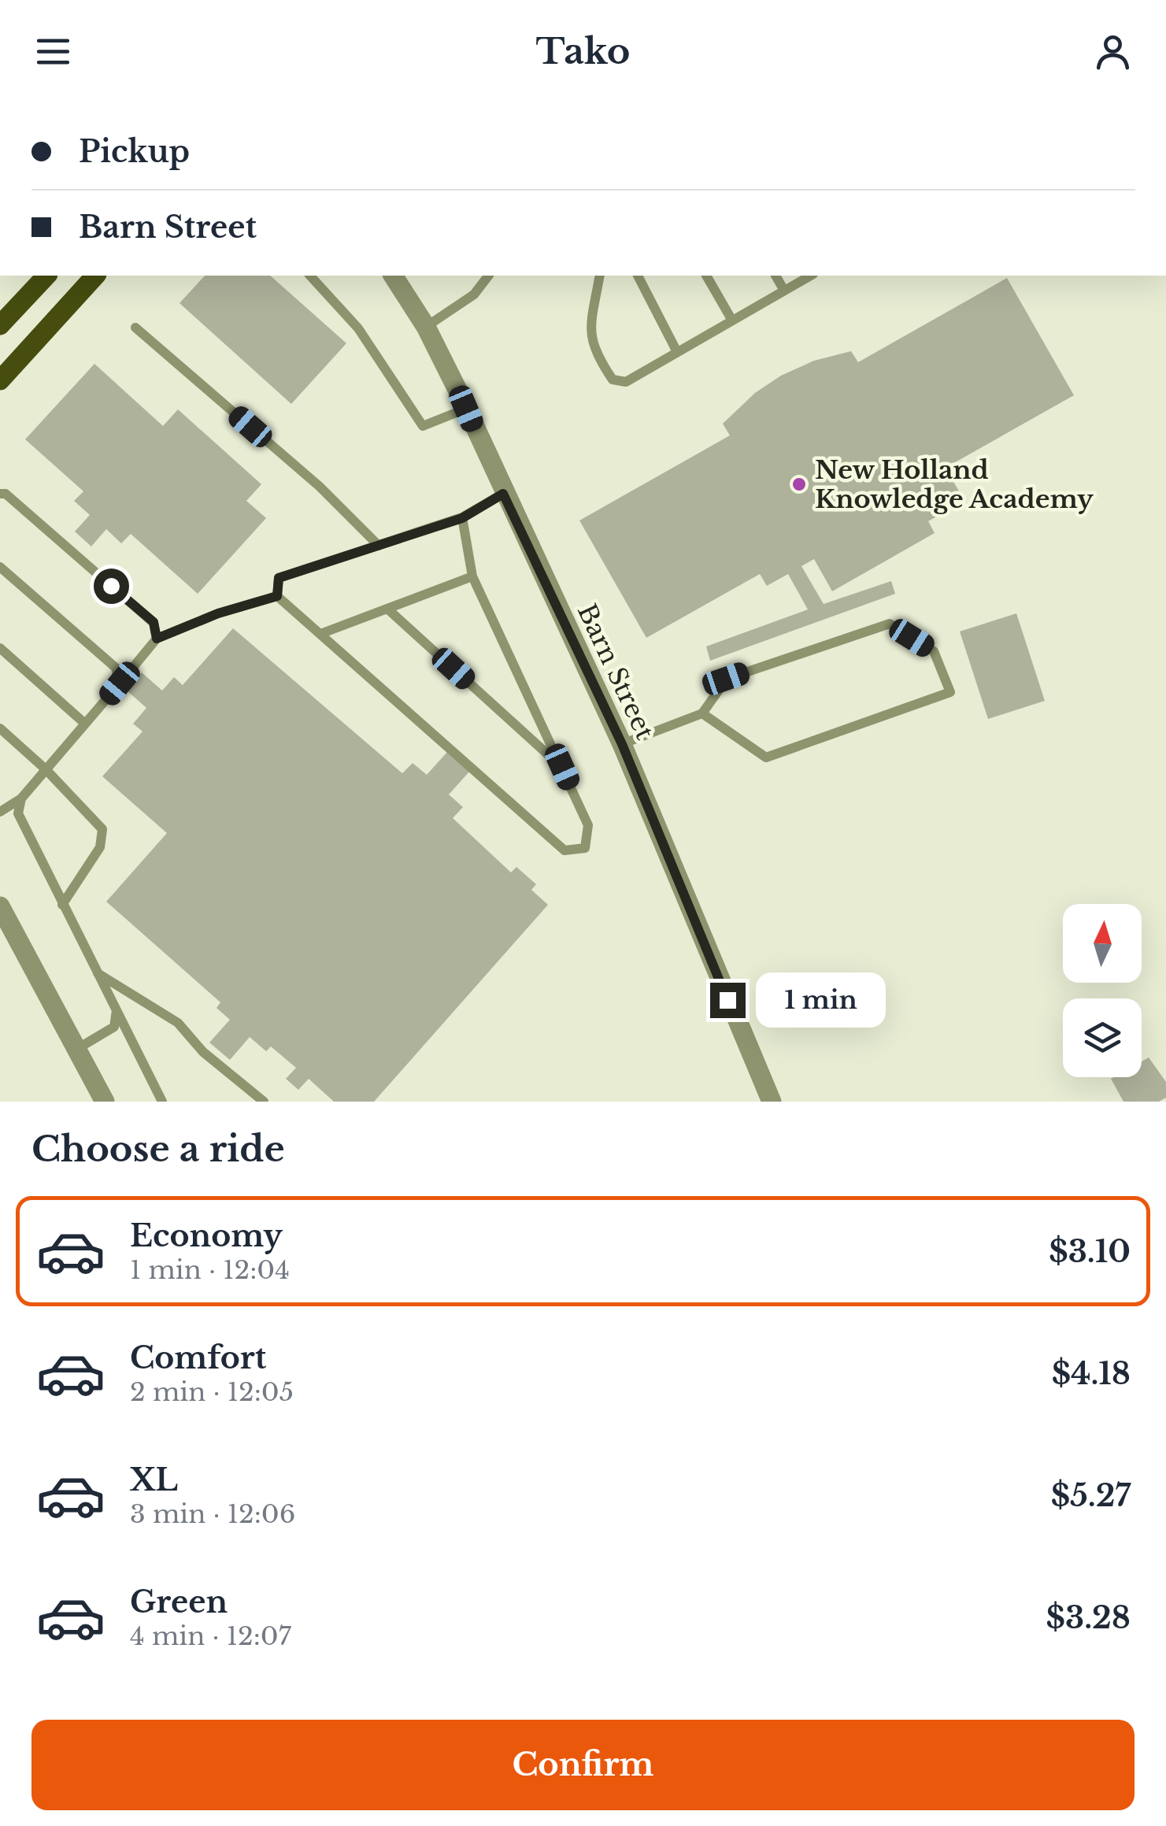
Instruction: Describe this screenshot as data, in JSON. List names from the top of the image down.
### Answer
{
  "streets": {
    "street": ["Barn Street"]
  },
  "places": ["New Holland Knowledge Academy"],
  "north": "top",
  "page": {
    "header": "Tako",
    "banner": ["Pickup", "Barn Street"],
    "bubble": "1 min",
    "heading": "Choose a ride",
    "list": [
      {
        "name": "Economy",
        "note": "1 min · 12:04",
        "value": "$3.10"
      },
      {
        "name": "Comfort",
        "note": "2 min · 12:05",
        "value": "$4.18"
      },
      {
        "name": "XL",
        "note": "3 min · 12:06",
        "value": "$5.27"
      },
      {
        "name": "Green",
        "note": "4 min · 12:07",
        "value": "$3.28"
      }
    ],
    "buttons": "Confirm"
  }
}
